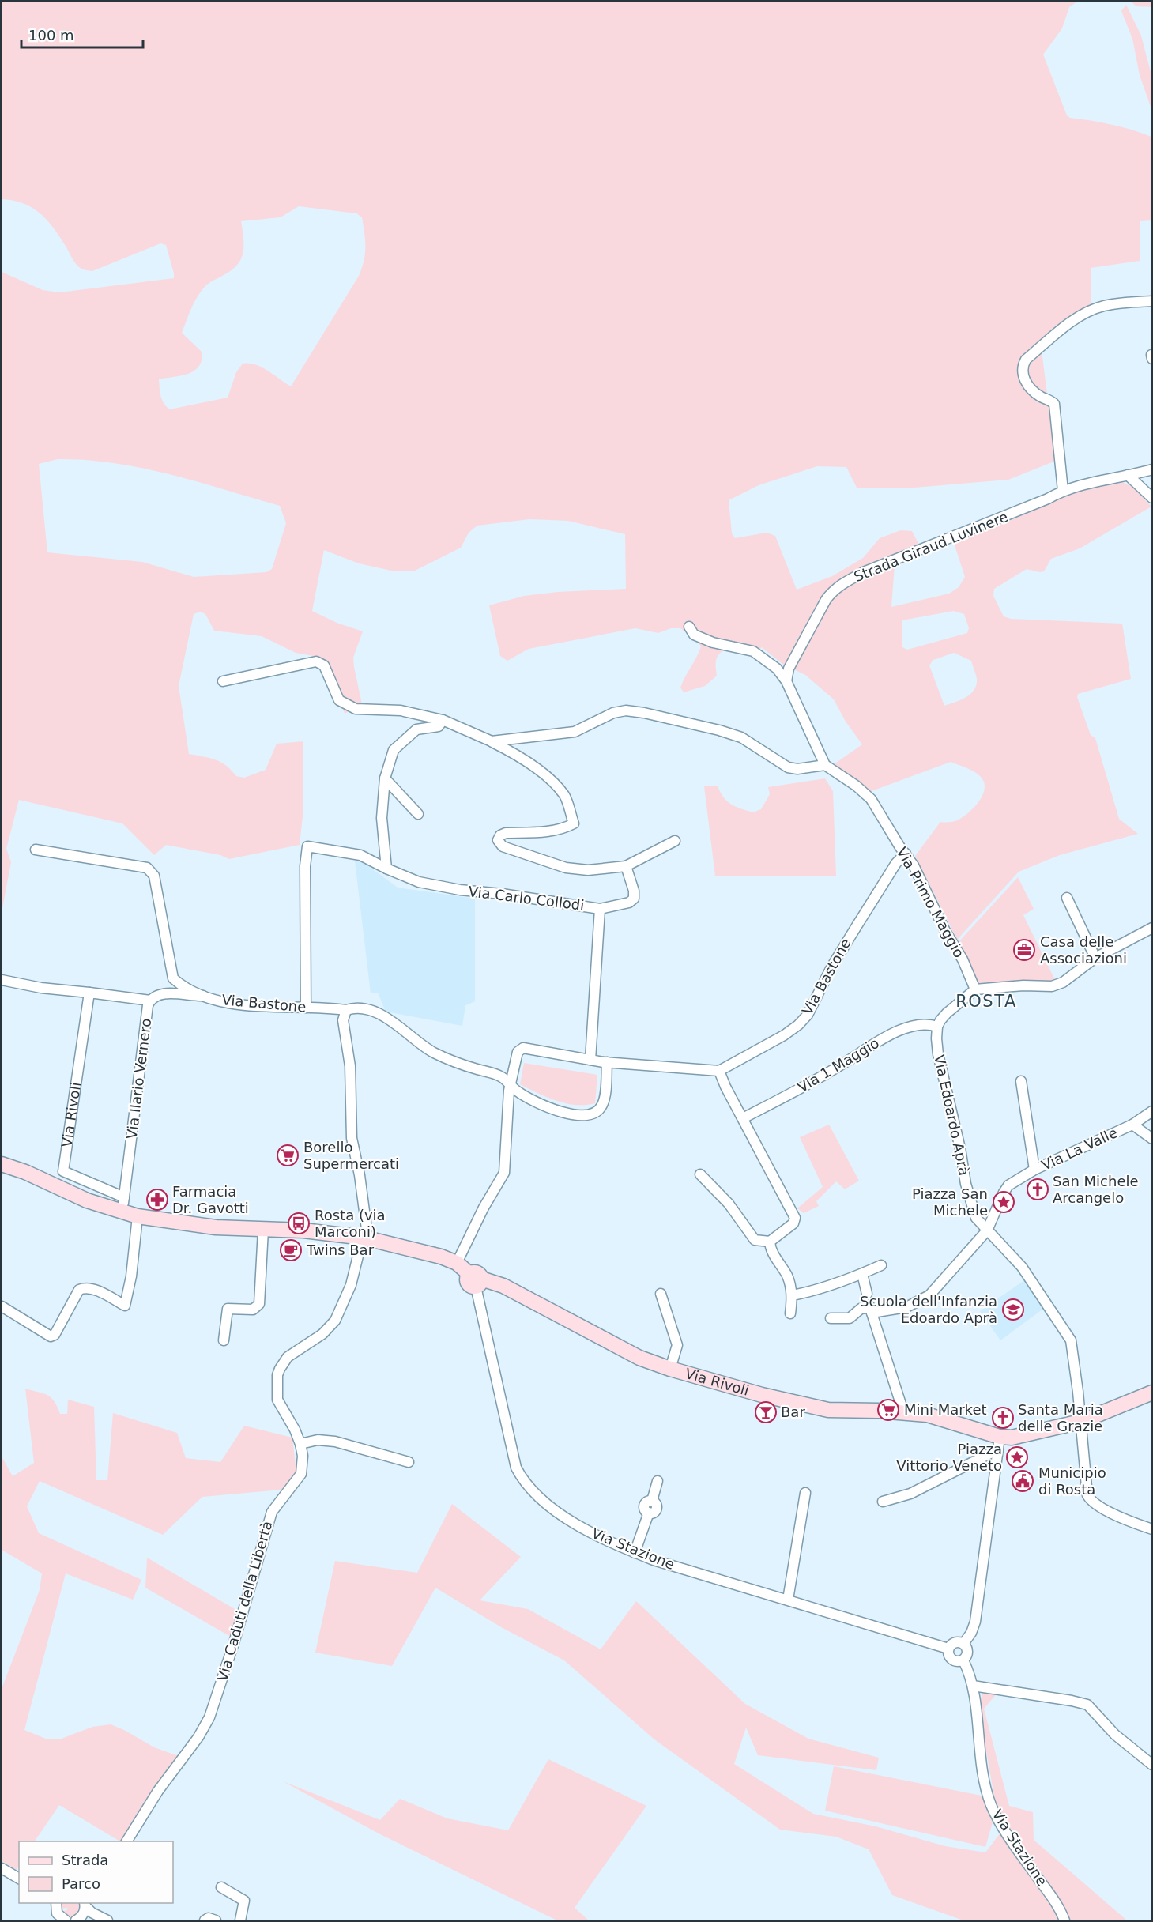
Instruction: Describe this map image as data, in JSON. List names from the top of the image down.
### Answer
{
  "streets": {
    "street": [
      "Strada Giraud Luvinere",
      "Via Carlo Collodi",
      "Via Primo Maggio",
      "Via Bastone",
      "Via 1 Maggio",
      "Via Ilario Vernero",
      "Via Rivoli",
      "Via Edoardo Aprà",
      "Via La Valle",
      "Via Stazione",
      "Via Caduti della Libertà"
    ]
  },
  "crossings": [
    ["Via Carlo Collodi", "Via Bastone"],
    ["Via Primo Maggio", "Via Bastone"],
    ["Via Bastone", "Via Ilario Vernero"],
    ["Via Bastone", "Via Caduti della Libertà"],
    ["Via 1 Maggio", "Via Edoardo Aprà"],
    ["Via Ilario Vernero", "Via Rivoli"],
    ["Via Rivoli", "Via Edoardo Aprà"],
    ["Via Rivoli", "Via Stazione"],
    ["Via Rivoli", "Via Caduti della Libertà"]
  ],
  "districts": ["ROSTA"],
  "places": {
    "office": ["Casa delle Associazioni"],
    "supermarket": ["Borello Supermercati", "Mini Market"],
    "church": ["San Michele Arcangelo", "Santa Maria delle Grazie"],
    "pharmacy": ["Farmacia Dr. Gavotti"],
    "place": ["Piazza San Michele", "Piazza Vittorio Veneto"],
    "bus stop": ["Rosta (via Marconi)"],
    "cafe": ["Twins Bar"],
    "school or university": ["Scuola dell'Infanzia Edoardo Aprà"],
    "bar": ["Bar"],
    "public building": ["Municipio di Rosta"]
  },
  "legend": ["Strada", "Parco"],
  "scale_bar": "100 m"
}
